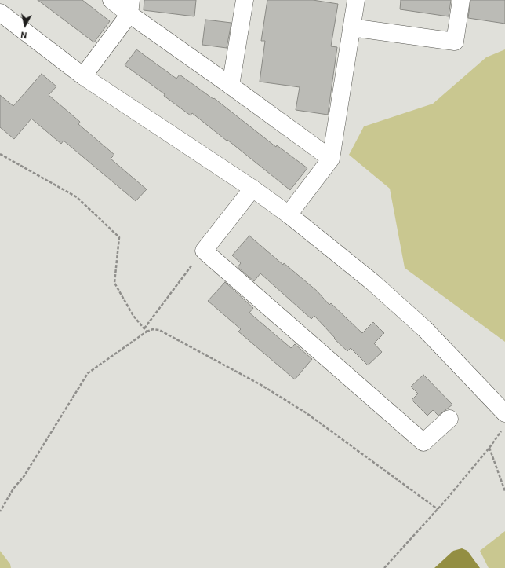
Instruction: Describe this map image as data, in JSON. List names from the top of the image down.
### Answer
{
  "north": "bottom"
}
